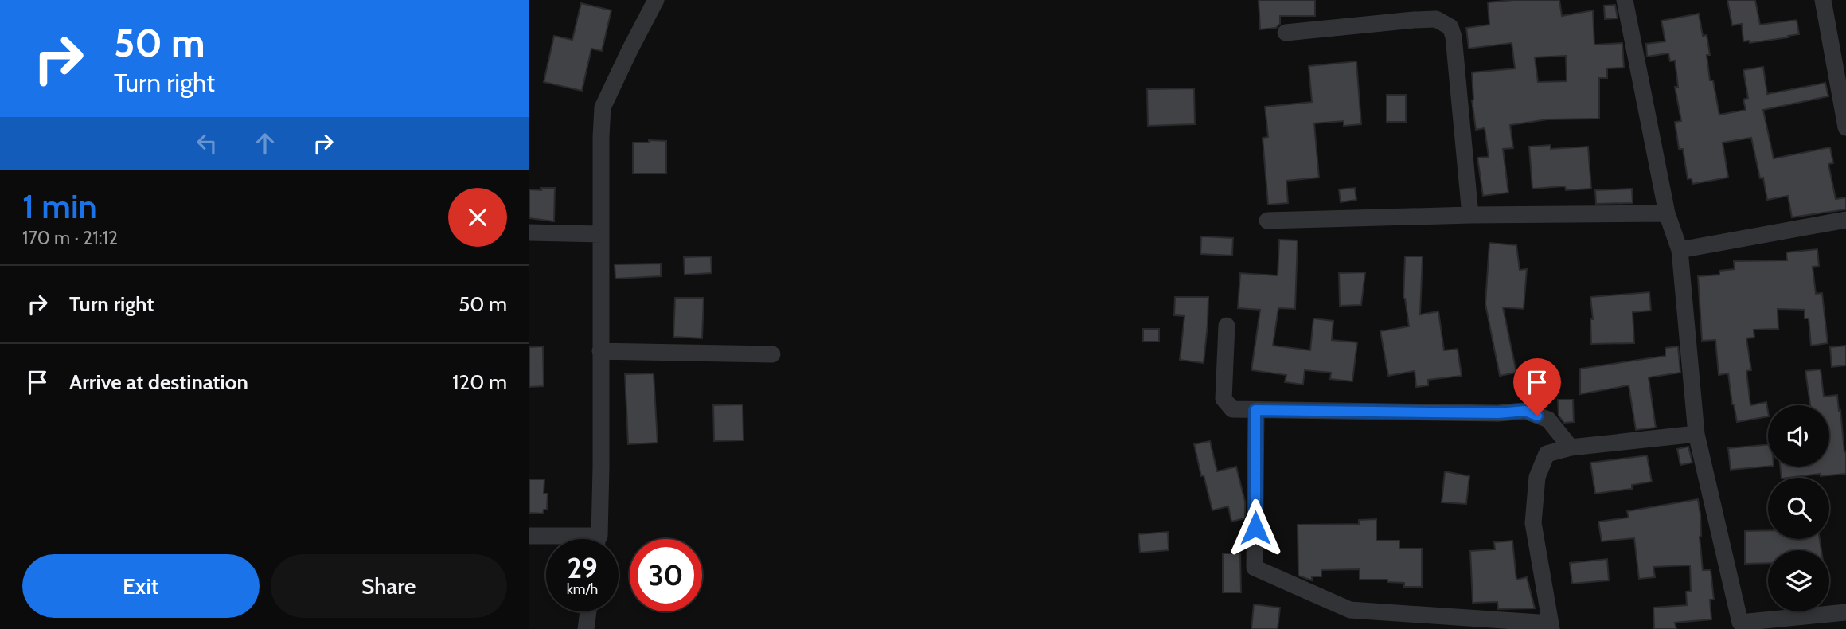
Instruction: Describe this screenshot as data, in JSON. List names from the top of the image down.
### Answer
{
  "page": {
    "turn": ["50 m", "Turn right"],
    "heading": ["1 min", "170 m · 21:12"],
    "list": [
      {
        "name": "Turn right",
        "value": "50 m"
      },
      {
        "name": "Arrive at destination",
        "value": "120 m"
      }
    ],
    "speed": "29 km/h",
    "limit": "30",
    "buttons": ["Exit", "Share"]
  }
}
